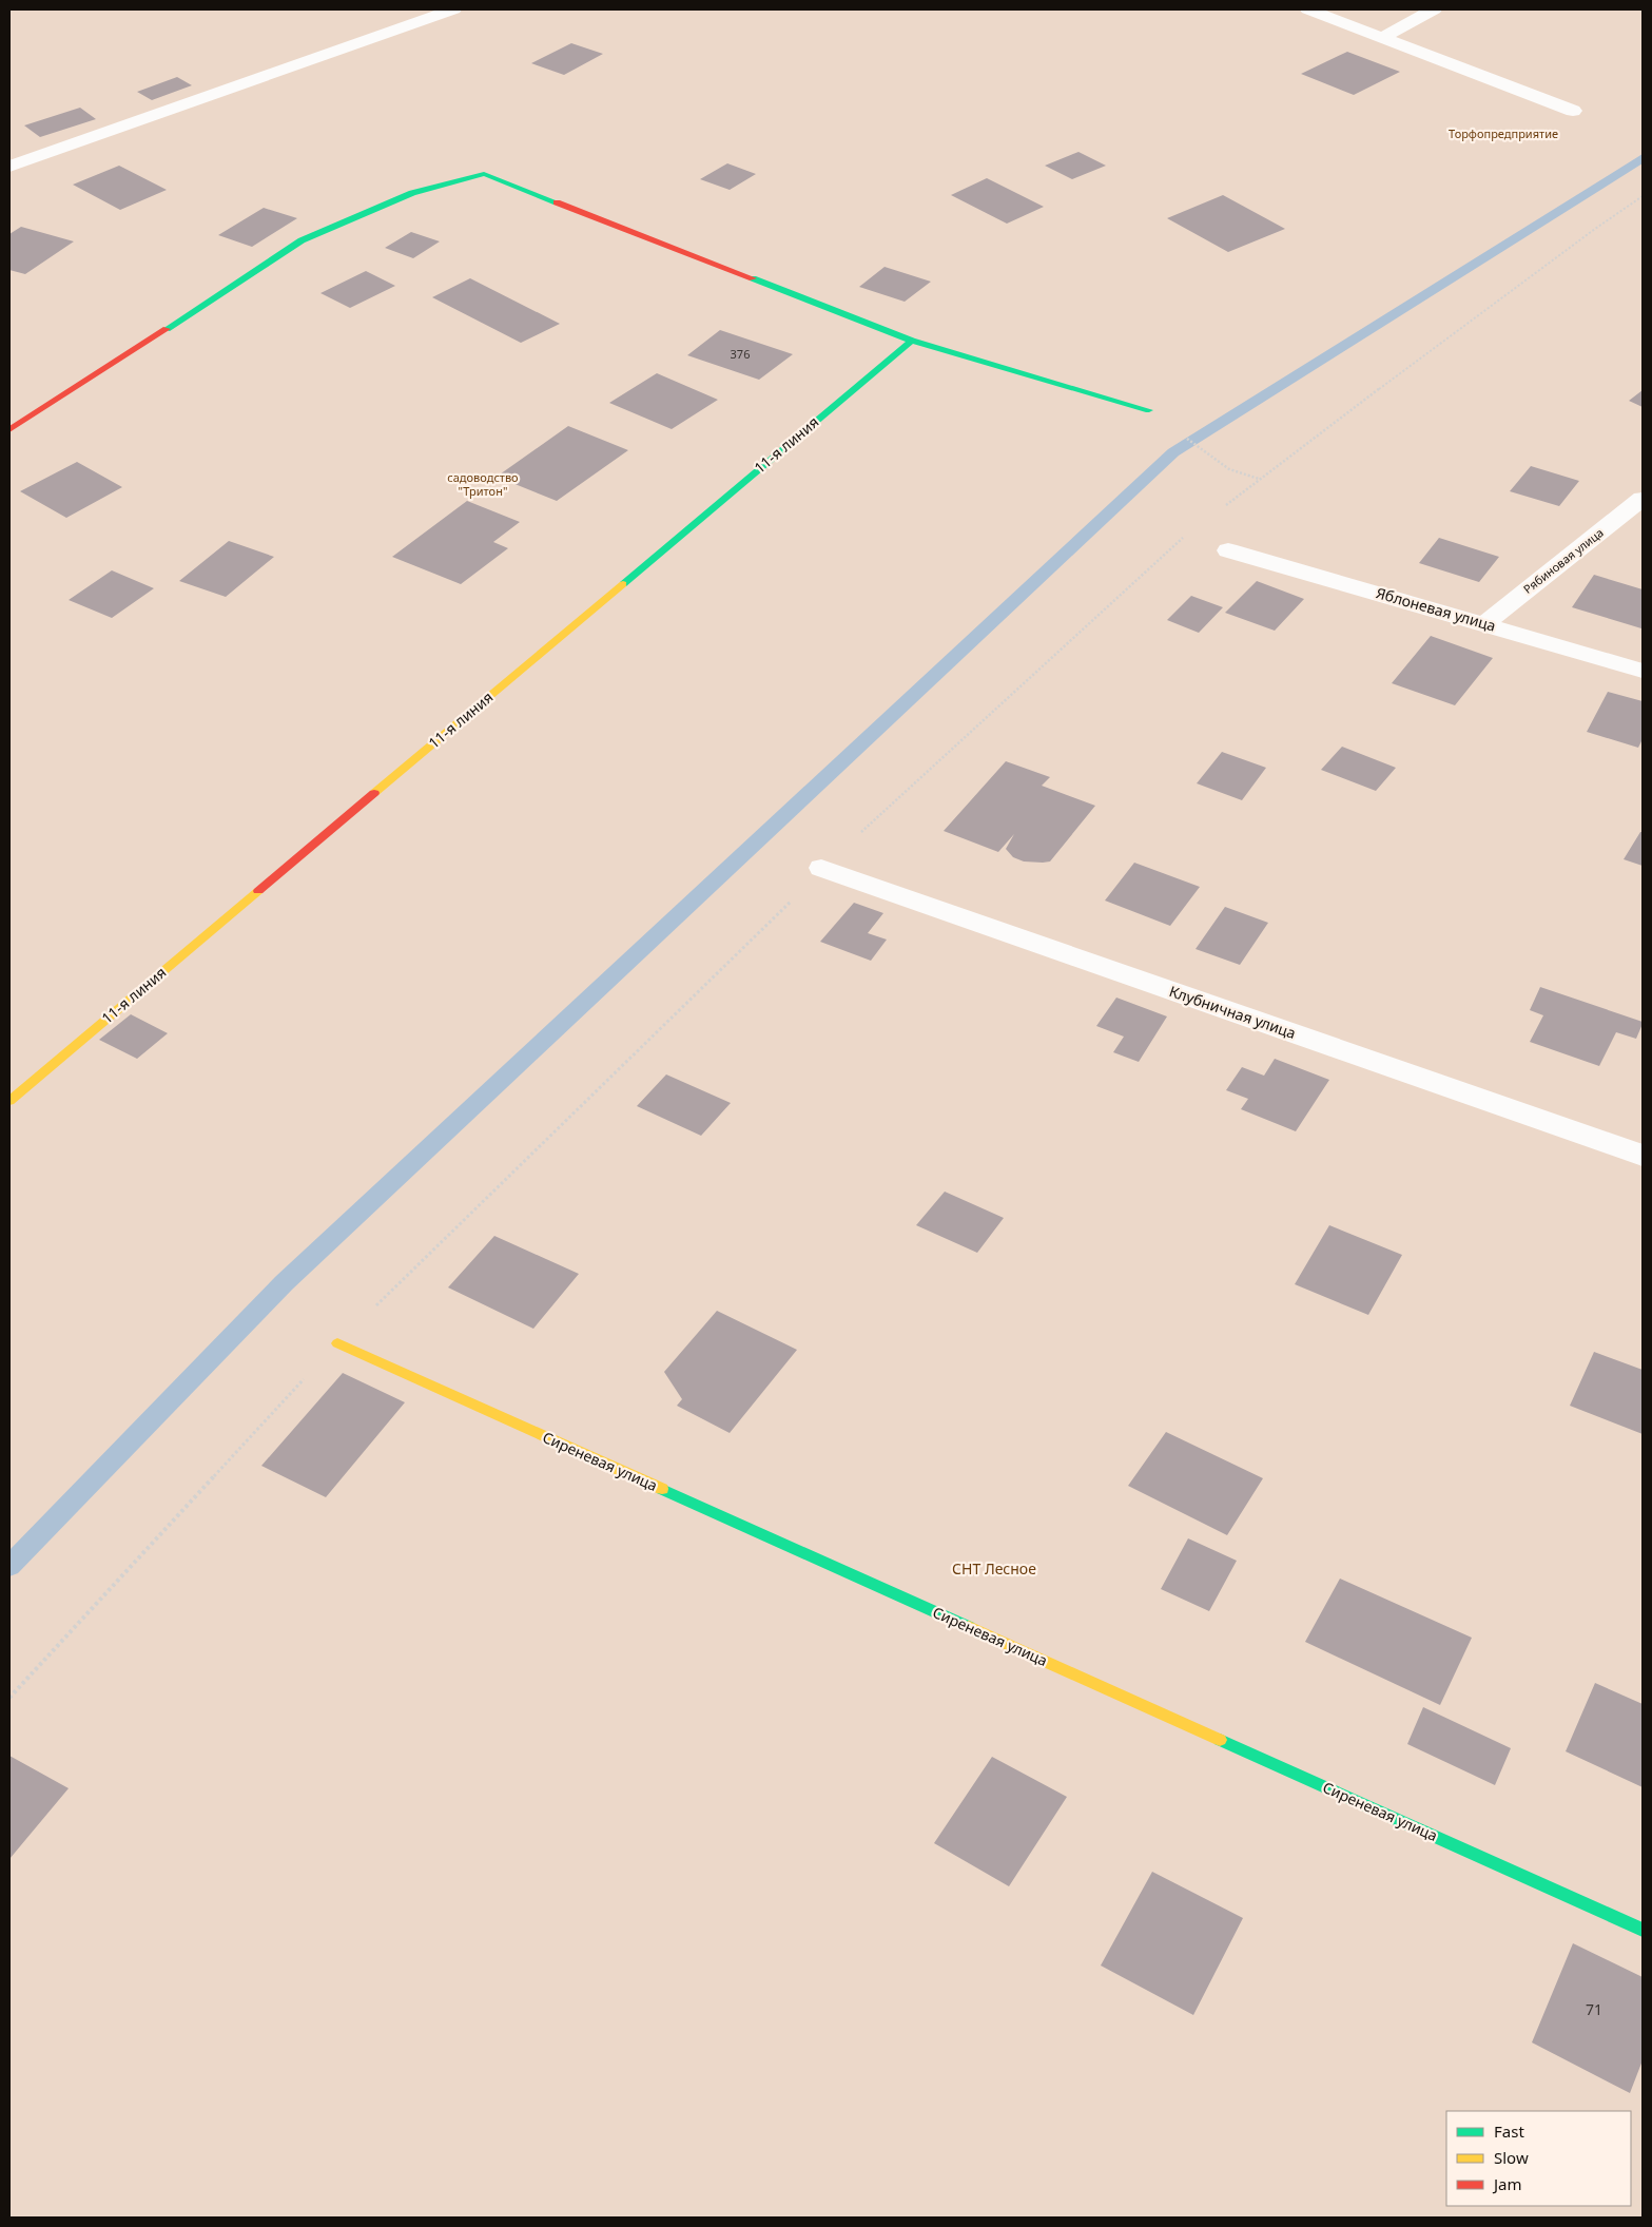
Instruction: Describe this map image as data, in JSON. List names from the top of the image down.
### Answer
{
  "streets": {
    "street": [
      "11-я линия",
      "Рябиновая улица",
      "Яблоневая улица",
      "Клубничная улица",
      "Сиреневая улица"
    ]
  },
  "crossings": [
    ["Рябиновая улица", "Яблоневая улица"]
  ],
  "parks": ["Торфопредприятие", "садоводство \"Тритон\"", "СНТ Лесное"],
  "house_numbers": ["376", "71"],
  "legend": ["Fast", "Slow", "Jam"]
}
